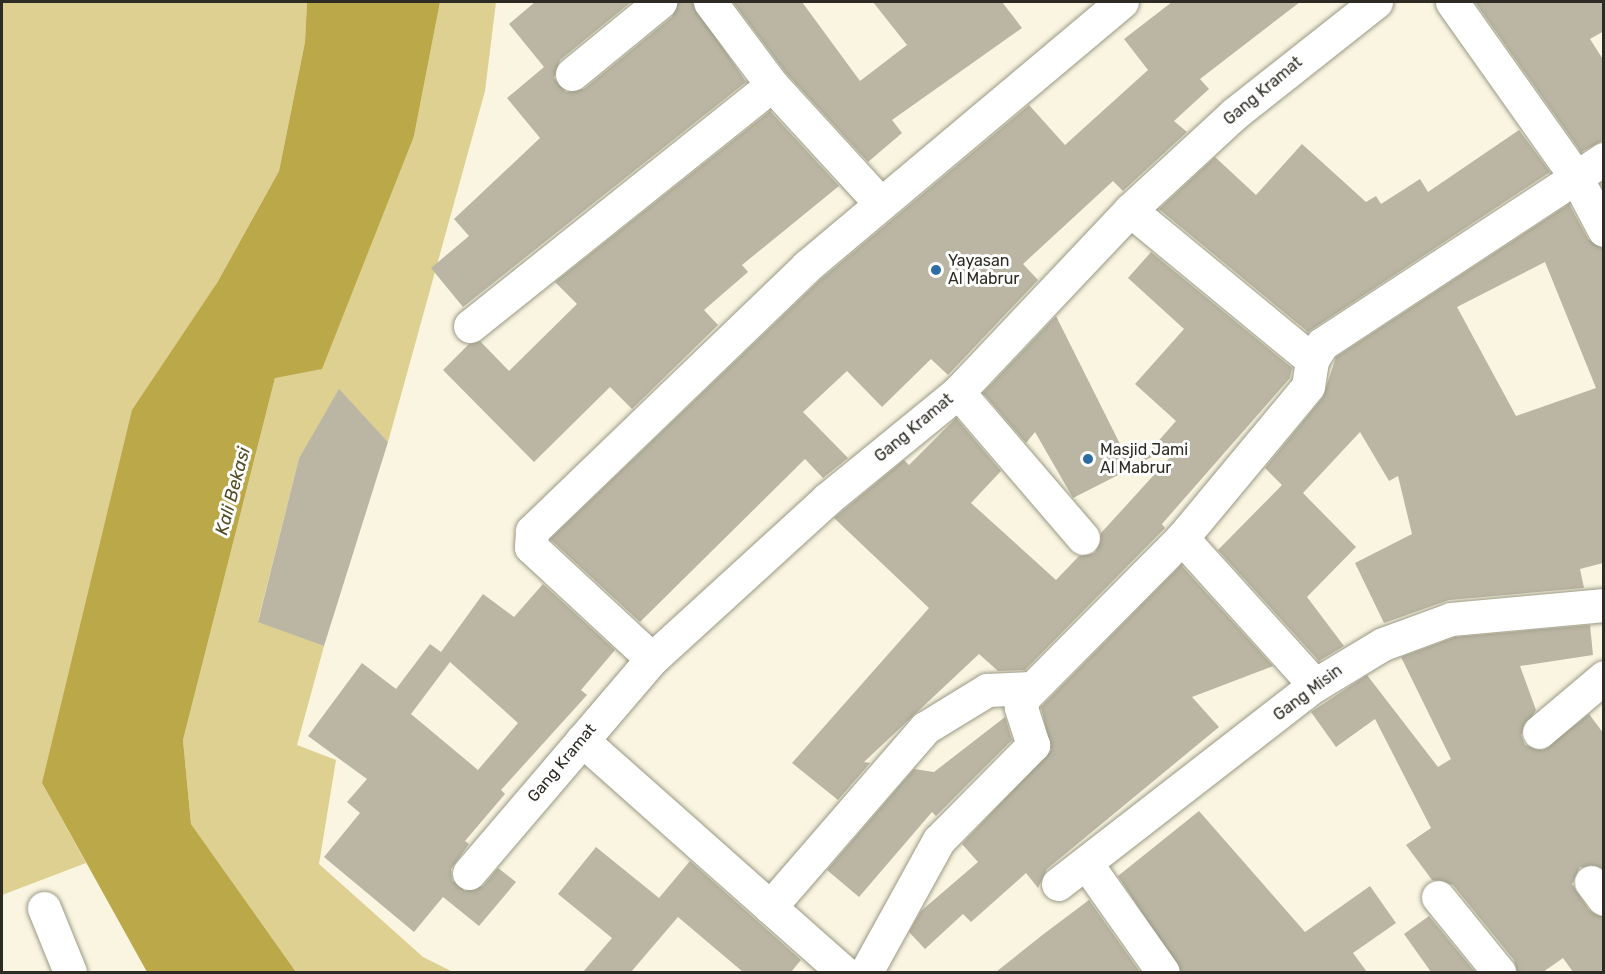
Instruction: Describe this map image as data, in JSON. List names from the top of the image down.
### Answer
{
  "streets": {
    "street": ["Gang Kramat", "Gang Misin"]
  },
  "water": ["Kali Bekasi"],
  "places": ["Yayasan Al Mabrur", "Masjid Jami Al Mabrur"]
}
